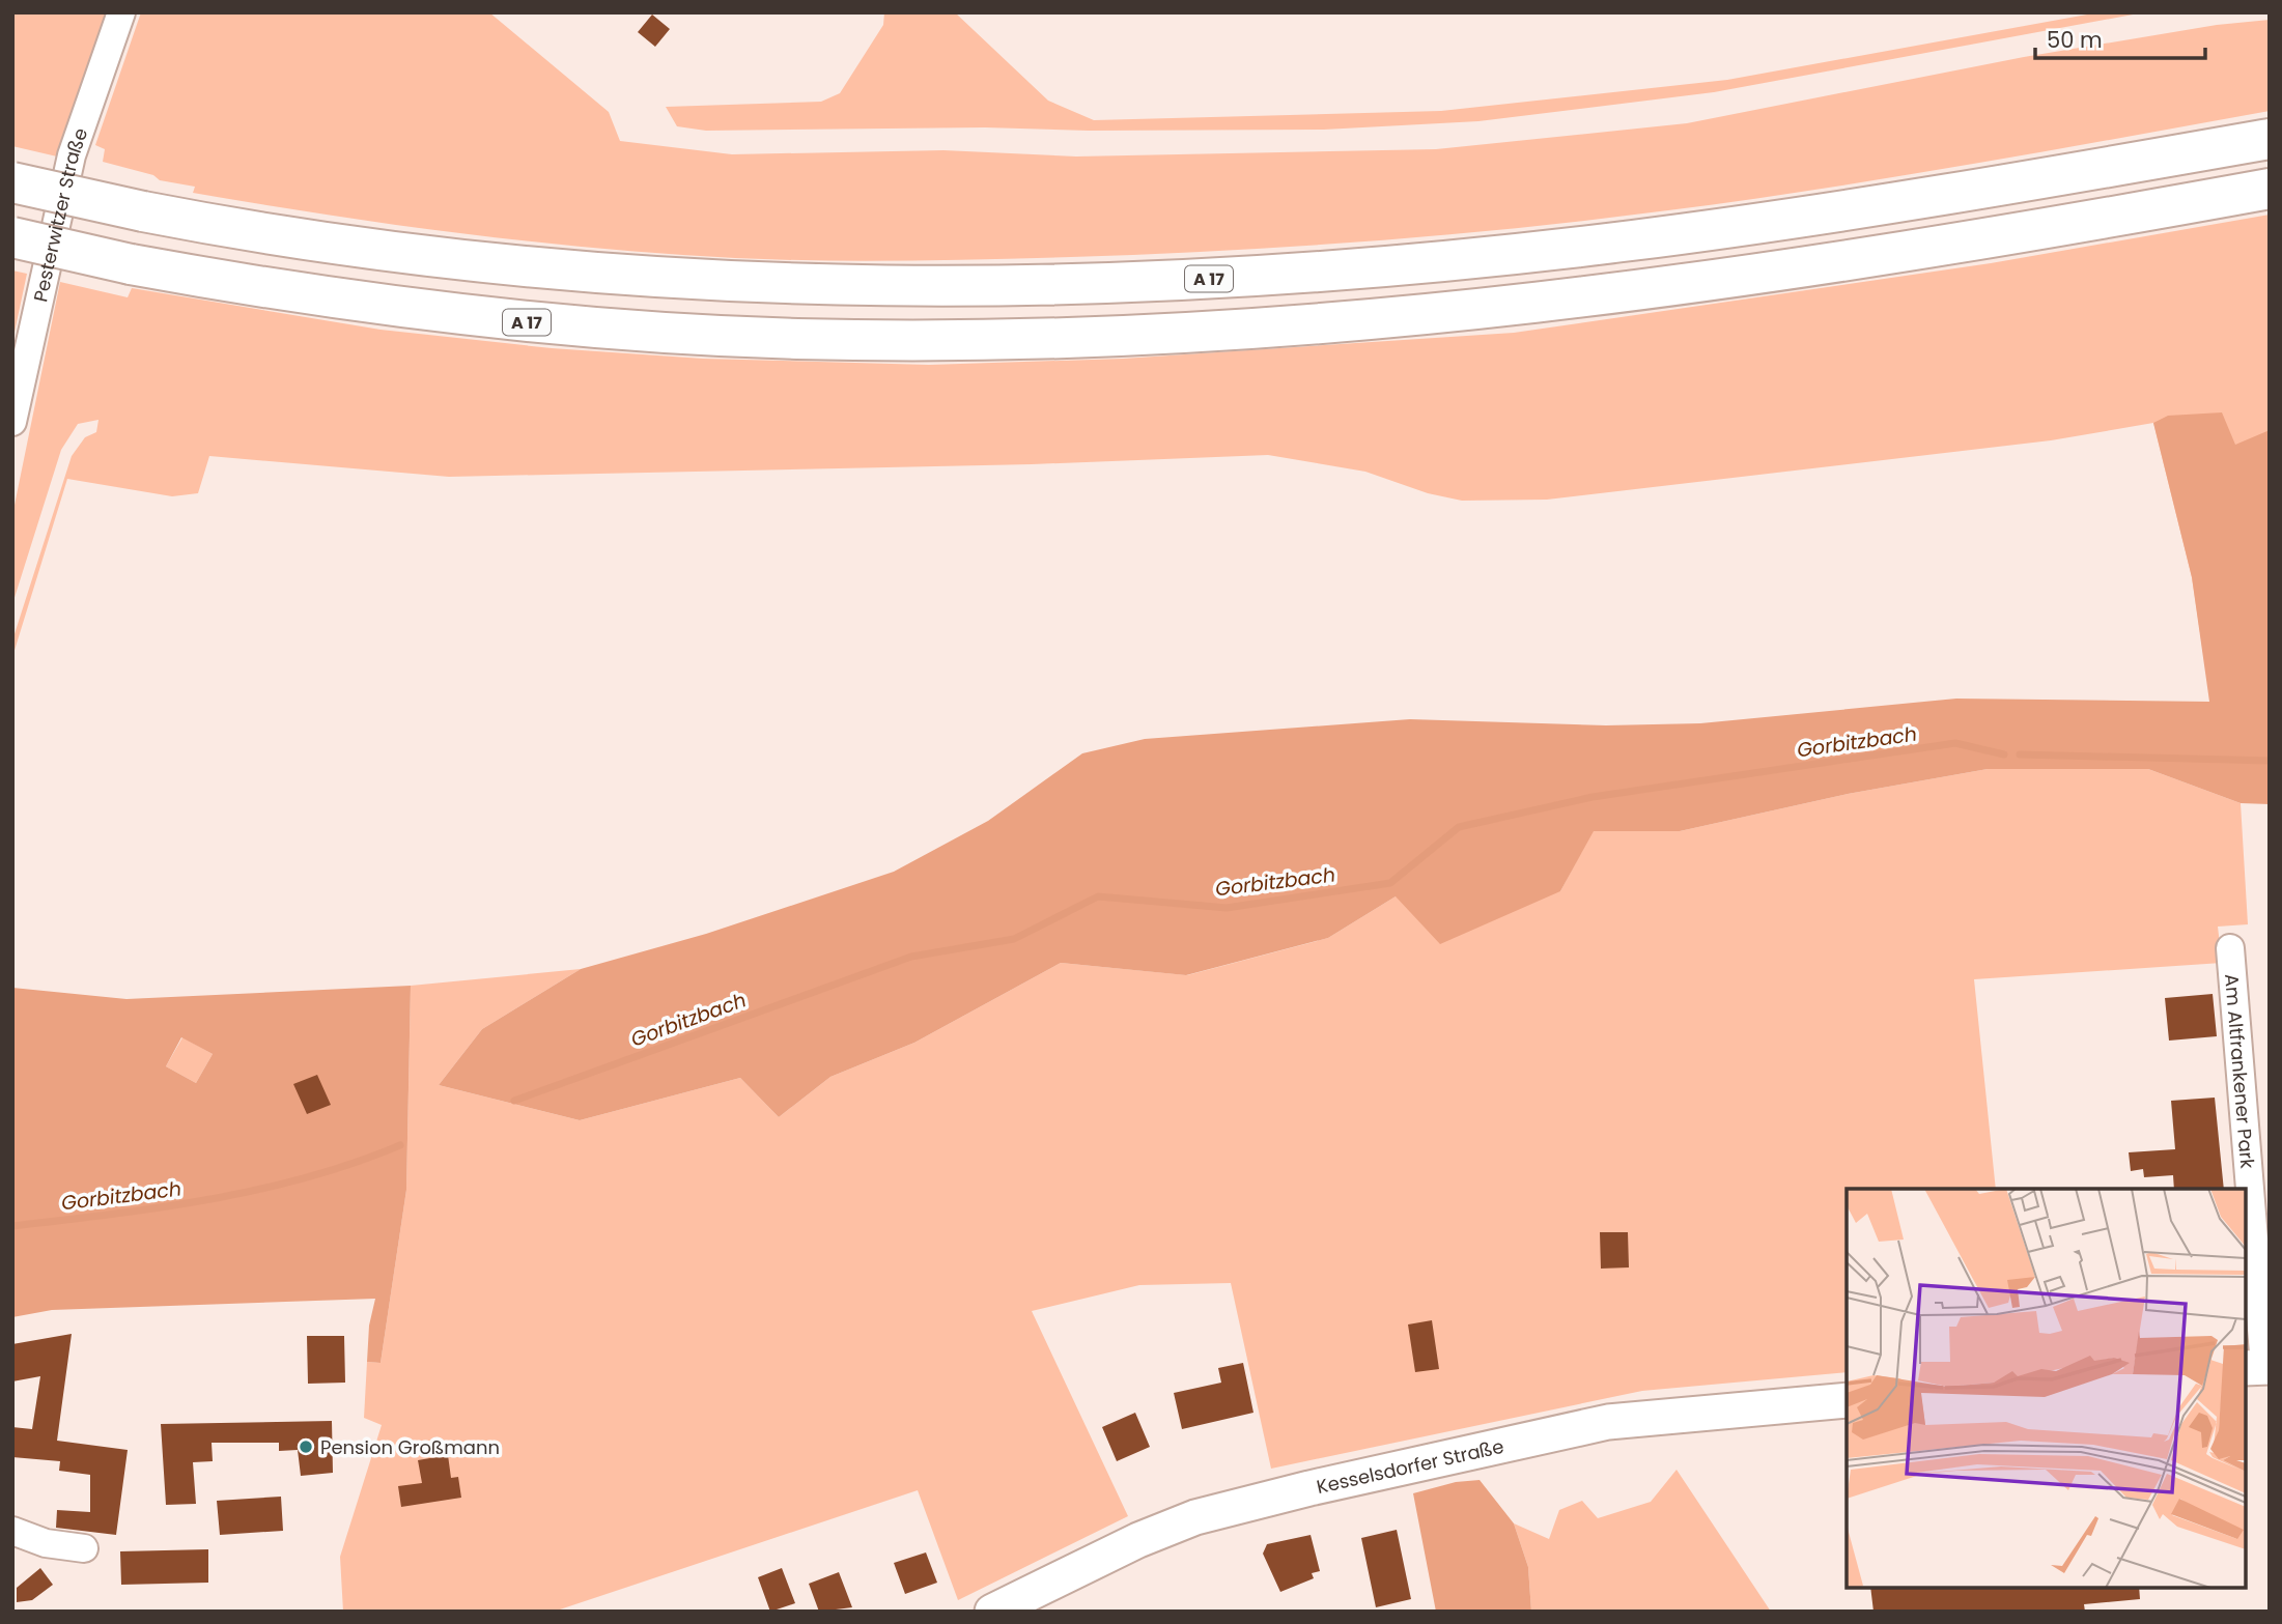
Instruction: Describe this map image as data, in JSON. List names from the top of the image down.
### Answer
{
  "streets": {
    "highway": ["A 17"],
    "main road": ["Kesselsdorfer Straße"],
    "street": ["Pesterwitzer Straße", "Am Altfrankener Park"]
  },
  "water": ["Gorbitzbach"],
  "places": ["Pension Großmann"],
  "scale_bar": "50 m"
}
